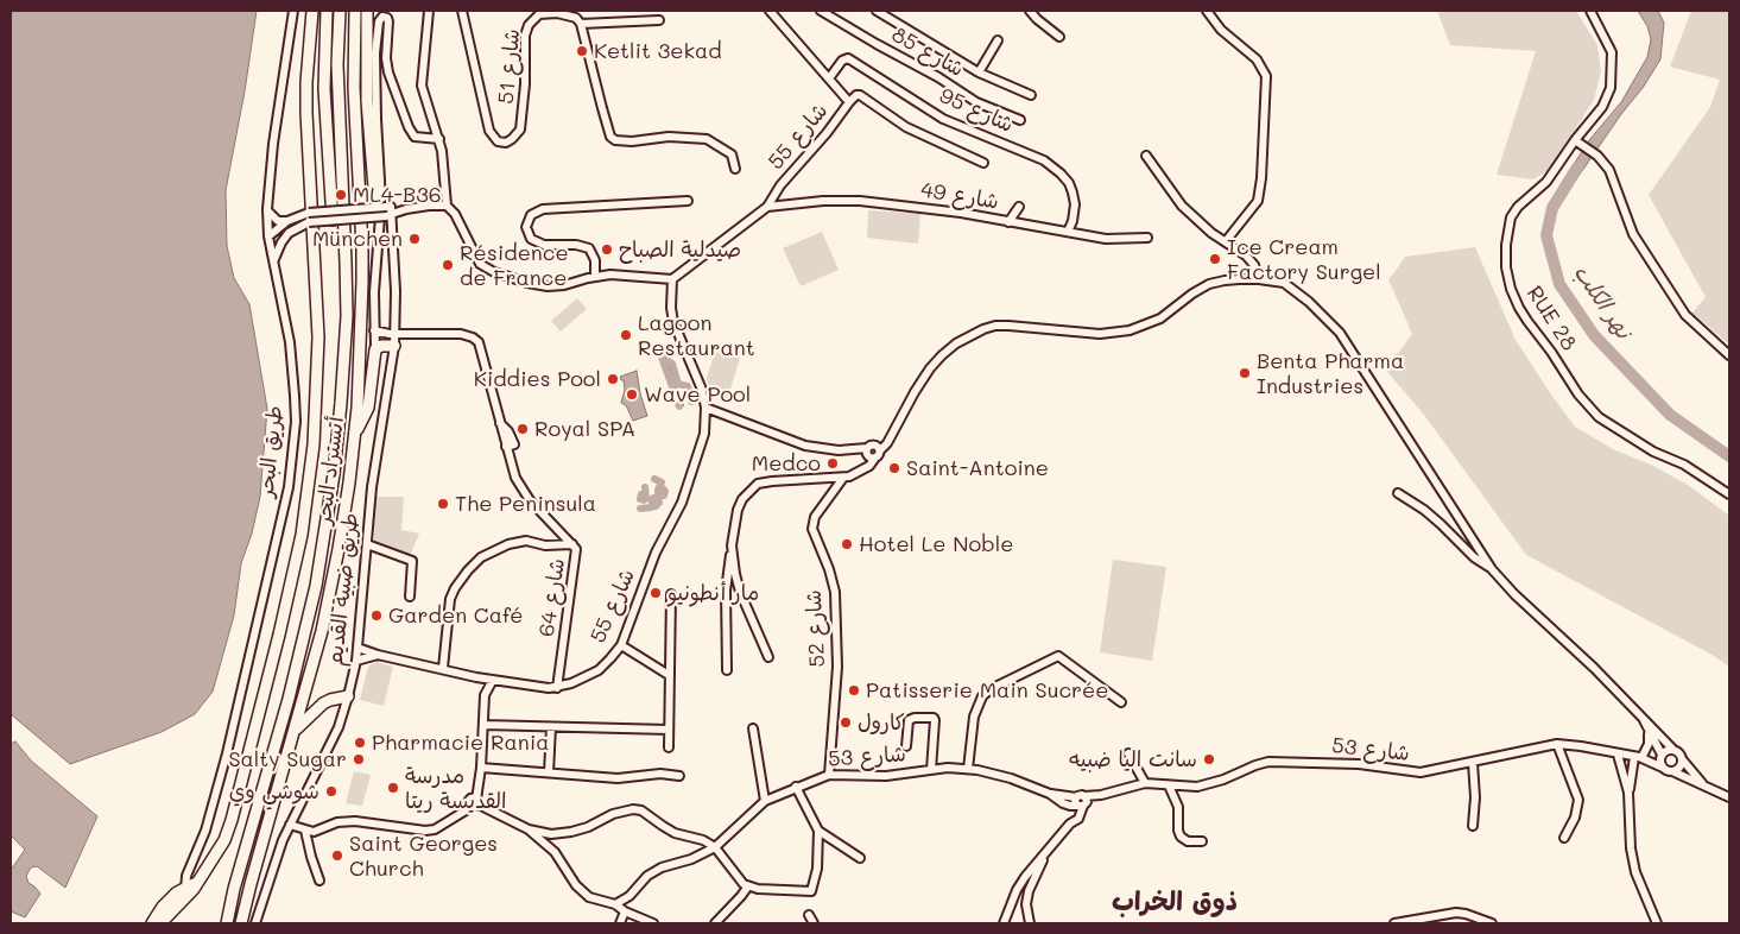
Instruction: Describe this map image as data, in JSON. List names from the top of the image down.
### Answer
{
  "streets": {
    "highway": ["طريق البحر", "أتستراد البحر"],
    "street": [
      "شارع 85",
      "شارع 51",
      "شارع 95",
      "شارع 55",
      "شارع 49",
      "RUE 28",
      "طريق ضبية القديم",
      "شارع 64",
      "شارع 52",
      "شارع 53"
    ]
  },
  "crossings": [
    ["شارع 95", "شارع 55"],
    ["شارع 95", "شارع 49"],
    ["شارع 55", "شارع 49"],
    ["شارع 55", "طريق ضبية القديم"],
    ["شارع 55", "شارع 64"],
    ["طريق ضبية القديم", "شارع 64"],
    ["شارع 52", "شارع 53"]
  ],
  "districts": ["ذوق الخراب"],
  "water": ["نهر الكلب"],
  "places": [
    "Ketlit 3ekad",
    "ML4-B36",
    "München",
    "صيدلية الصباح",
    "Ice Cream Factory Surgel",
    "Résidence de France",
    "Lagoon Restaurant",
    "Benta Pharma Industries",
    "Kiddies Pool",
    "Wave Pool",
    "Royal SPA",
    "Medco",
    "Saint-Antoine",
    "The Peninsula",
    "Hotel Le Noble",
    "مار أنطونيو",
    "Garden Café",
    "Patisserie Main Sucrée",
    "كارول",
    "Pharmacie Rania",
    "Salty Sugar",
    "سانت اليا ضبيه",
    "مدرسة القديسة ريتا",
    "شوشي وي",
    "Saint Georges Church"
  ]
}
